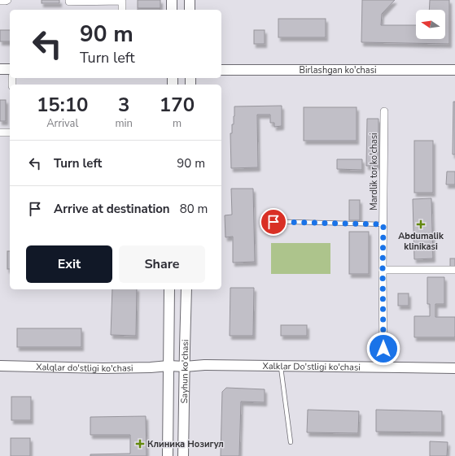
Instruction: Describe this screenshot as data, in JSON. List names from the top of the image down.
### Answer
{
  "streets": {
    "street": [
      "Birlashgan ko'chasi",
      "Mardlik tor ko'chasi",
      "Xalqlar do'stligi ko'chasi",
      "Xalklar Do'stligi ko'chasi",
      "Sayhun ko'chasi"
    ]
  },
  "crossings": [
    ["Mardlik tor ko'chasi", "Xalklar Do'stligi ko'chasi"],
    ["Xalqlar do'stligi ko'chasi", "Xalklar Do'stligi ko'chasi"],
    ["Xalqlar do'stligi ko'chasi", "Sayhun ko'chasi"],
    ["Xalklar Do'stligi ko'chasi", "Sayhun ko'chasi"]
  ],
  "places": {
    "health": ["Abdumalik klinikasi", "Клиника Нозигул"]
  },
  "north": "left",
  "page": {
    "turn": ["90 m", "Turn left"],
    "eta": [
      "15:10",
      "Arrival",
      "3",
      "min",
      "170",
      "m"
    ],
    "list": [
      {
        "name": "Turn left",
        "value": "90 m"
      },
      {
        "name": "Arrive at destination",
        "value": "80 m"
      }
    ],
    "buttons": ["Exit", "Share"]
  }
}
